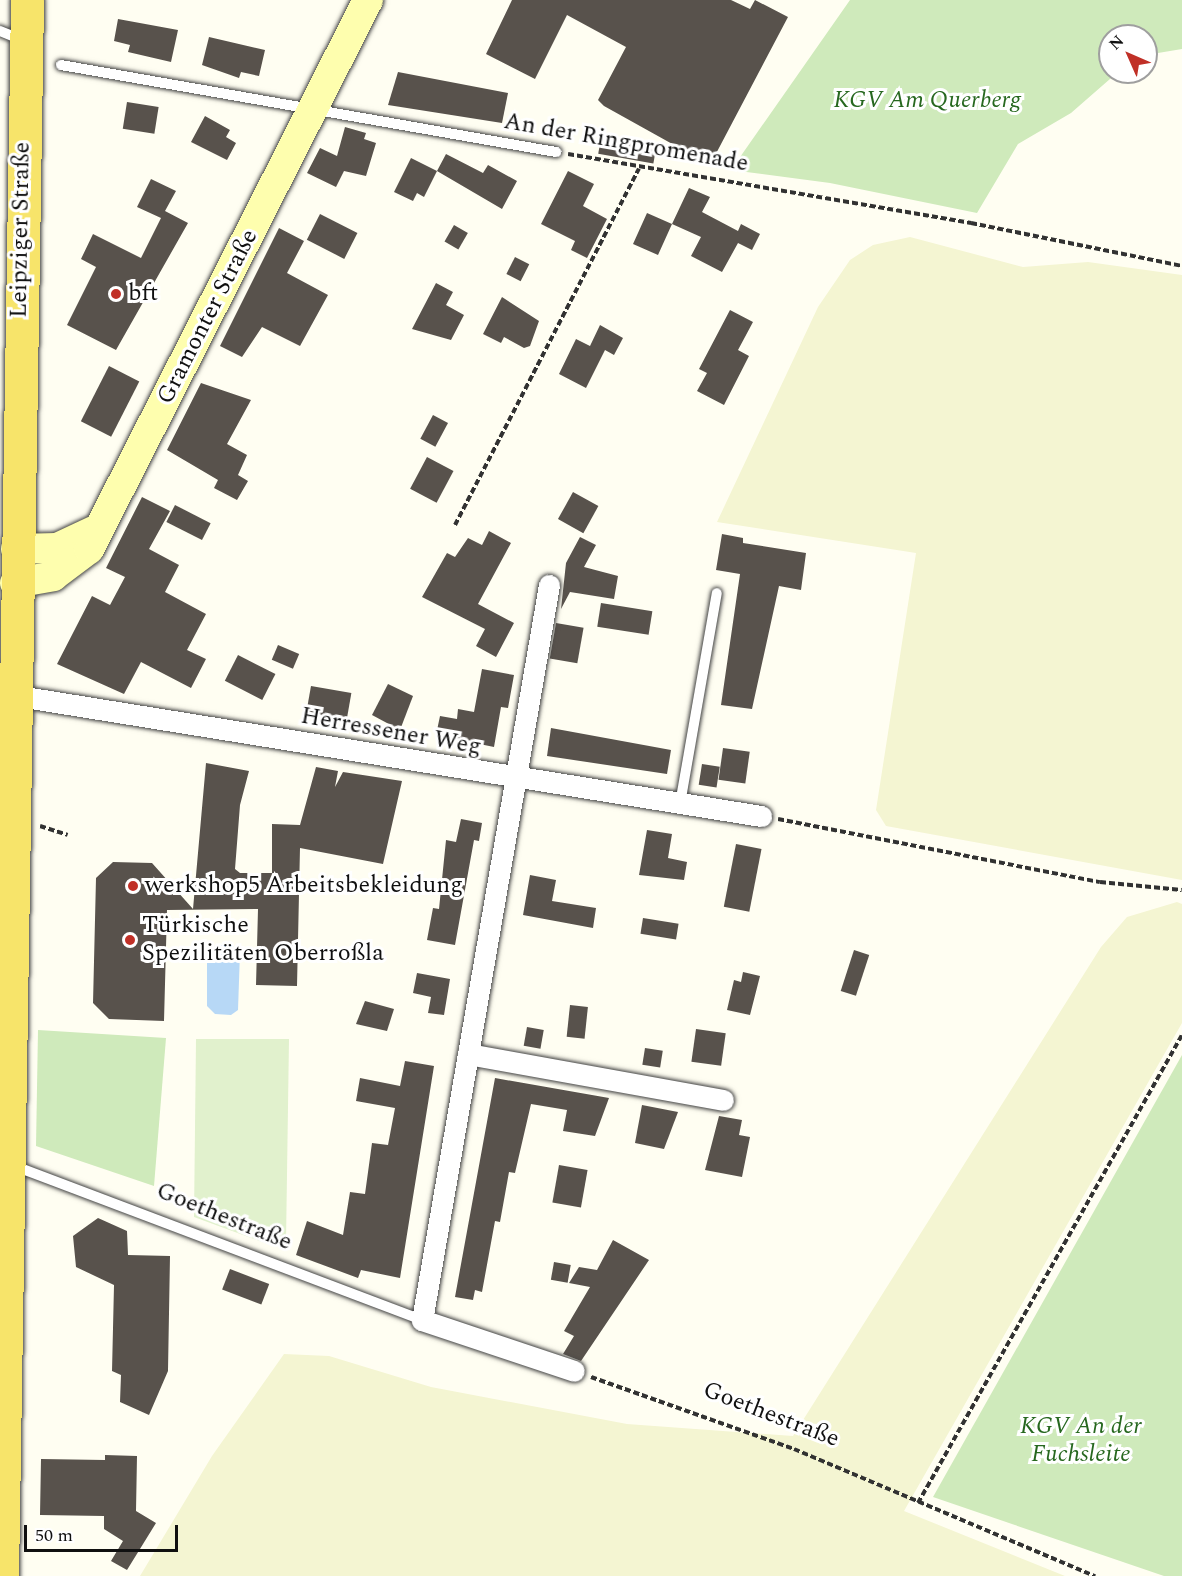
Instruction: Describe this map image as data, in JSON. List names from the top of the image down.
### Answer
{
  "streets": {
    "main road": ["Leipziger Straße"],
    "street": ["Gramonter Straße", "Herressener Weg", "Goethestraße"],
    "lane": ["An der Ringpromenade"]
  },
  "crossings": [
    ["An der Ringpromenade", "Gramonter Straße"],
    ["Leipziger Straße", "Gramonter Straße"],
    ["Leipziger Straße", "Herressener Weg"],
    ["Leipziger Straße", "Goethestraße"]
  ],
  "parks": ["KGV Am Querberg", "KGV An der Fuchsleite"],
  "places": ["bft", "werkshop5 Arbeitsbekleidung", "Türkische Spezilitäten Oberroßla"],
  "scale_bar": "50 m",
  "north": "top left"
}
